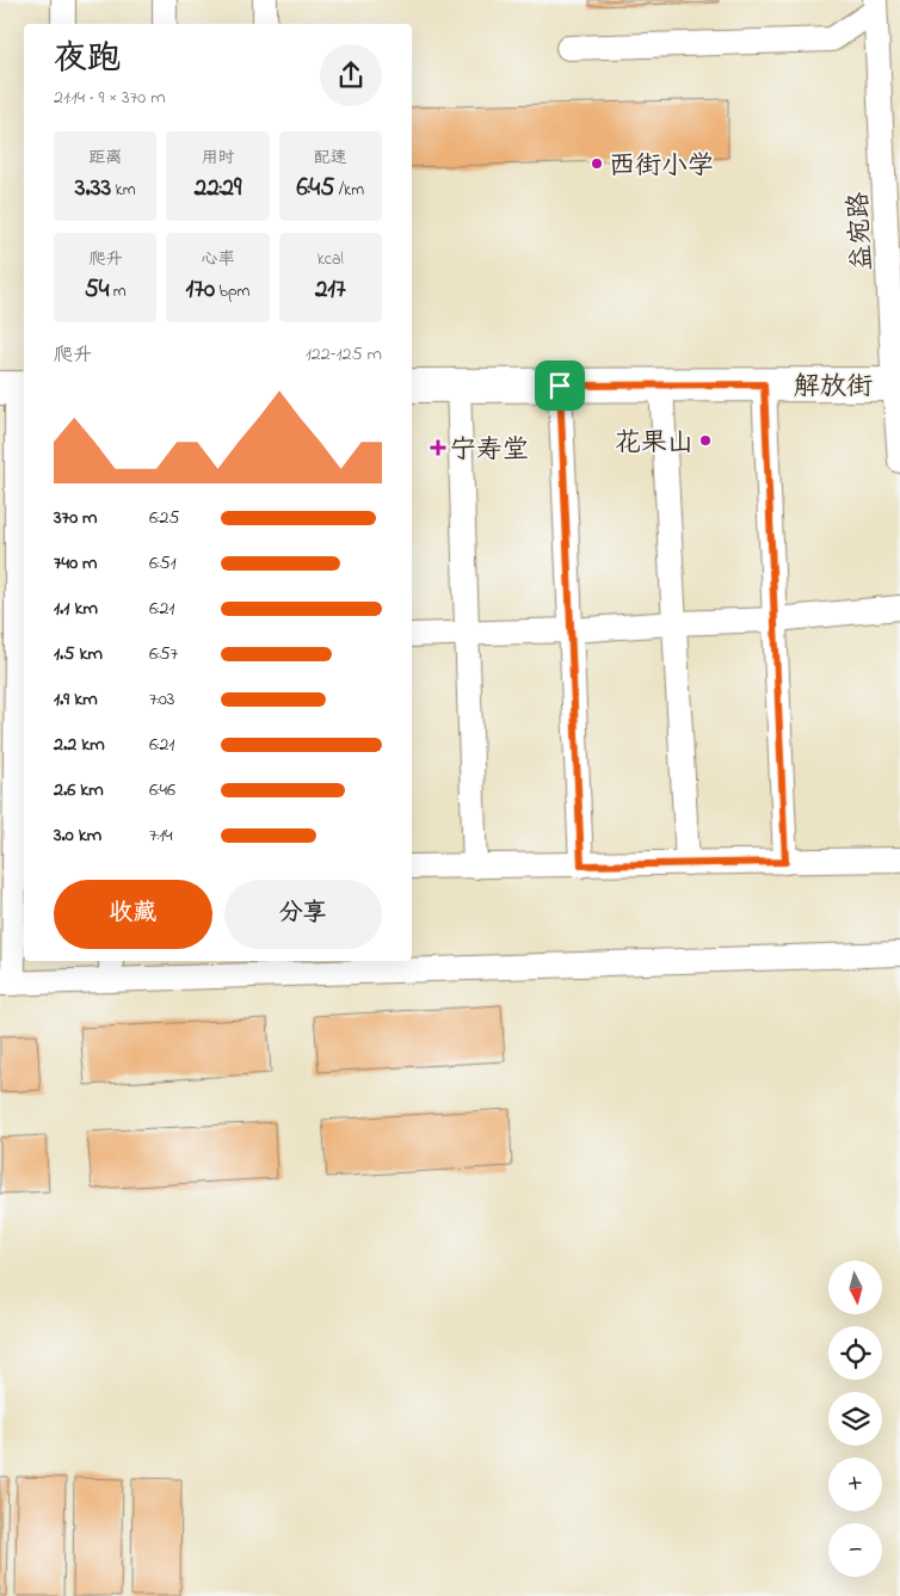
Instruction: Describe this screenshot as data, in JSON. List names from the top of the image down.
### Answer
{
  "streets": {
    "main road": ["解放街"],
    "street": ["益宛路"]
  },
  "crossings": [
    ["益宛路", "解放街"]
  ],
  "places": {
    "other": ["西街小学", "花果山"],
    "health": ["宁寿堂"]
  },
  "north": "bottom",
  "page": {
    "heading": ["夜跑", "21:14 · 9 × 370 m"],
    "stats": [
      ["距离", "3.33 km"],
      ["用时", "22:29"],
      ["配速", "6:45 /km"],
      ["爬升", "54 m"],
      ["心率", "170 bpm"],
      ["kcal", "217"]
    ],
    "chart": ["爬升", "122–125 m"],
    "list": [
      {
        "name": "370 m",
        "note": "6:25"
      },
      {
        "name": "740 m",
        "note": "6:51"
      },
      {
        "name": "1.1 km",
        "note": "6:21"
      },
      {
        "name": "1.5 km",
        "note": "6:57"
      },
      {
        "name": "1.9 km",
        "note": "7:03"
      },
      {
        "name": "2.2 km",
        "note": "6:21"
      },
      {
        "name": "2.6 km",
        "note": "6:46"
      },
      {
        "name": "3.0 km",
        "note": "7:14"
      }
    ],
    "buttons": ["收藏", "分享"],
    "map_buttons": ["+", "−"]
  }
}
